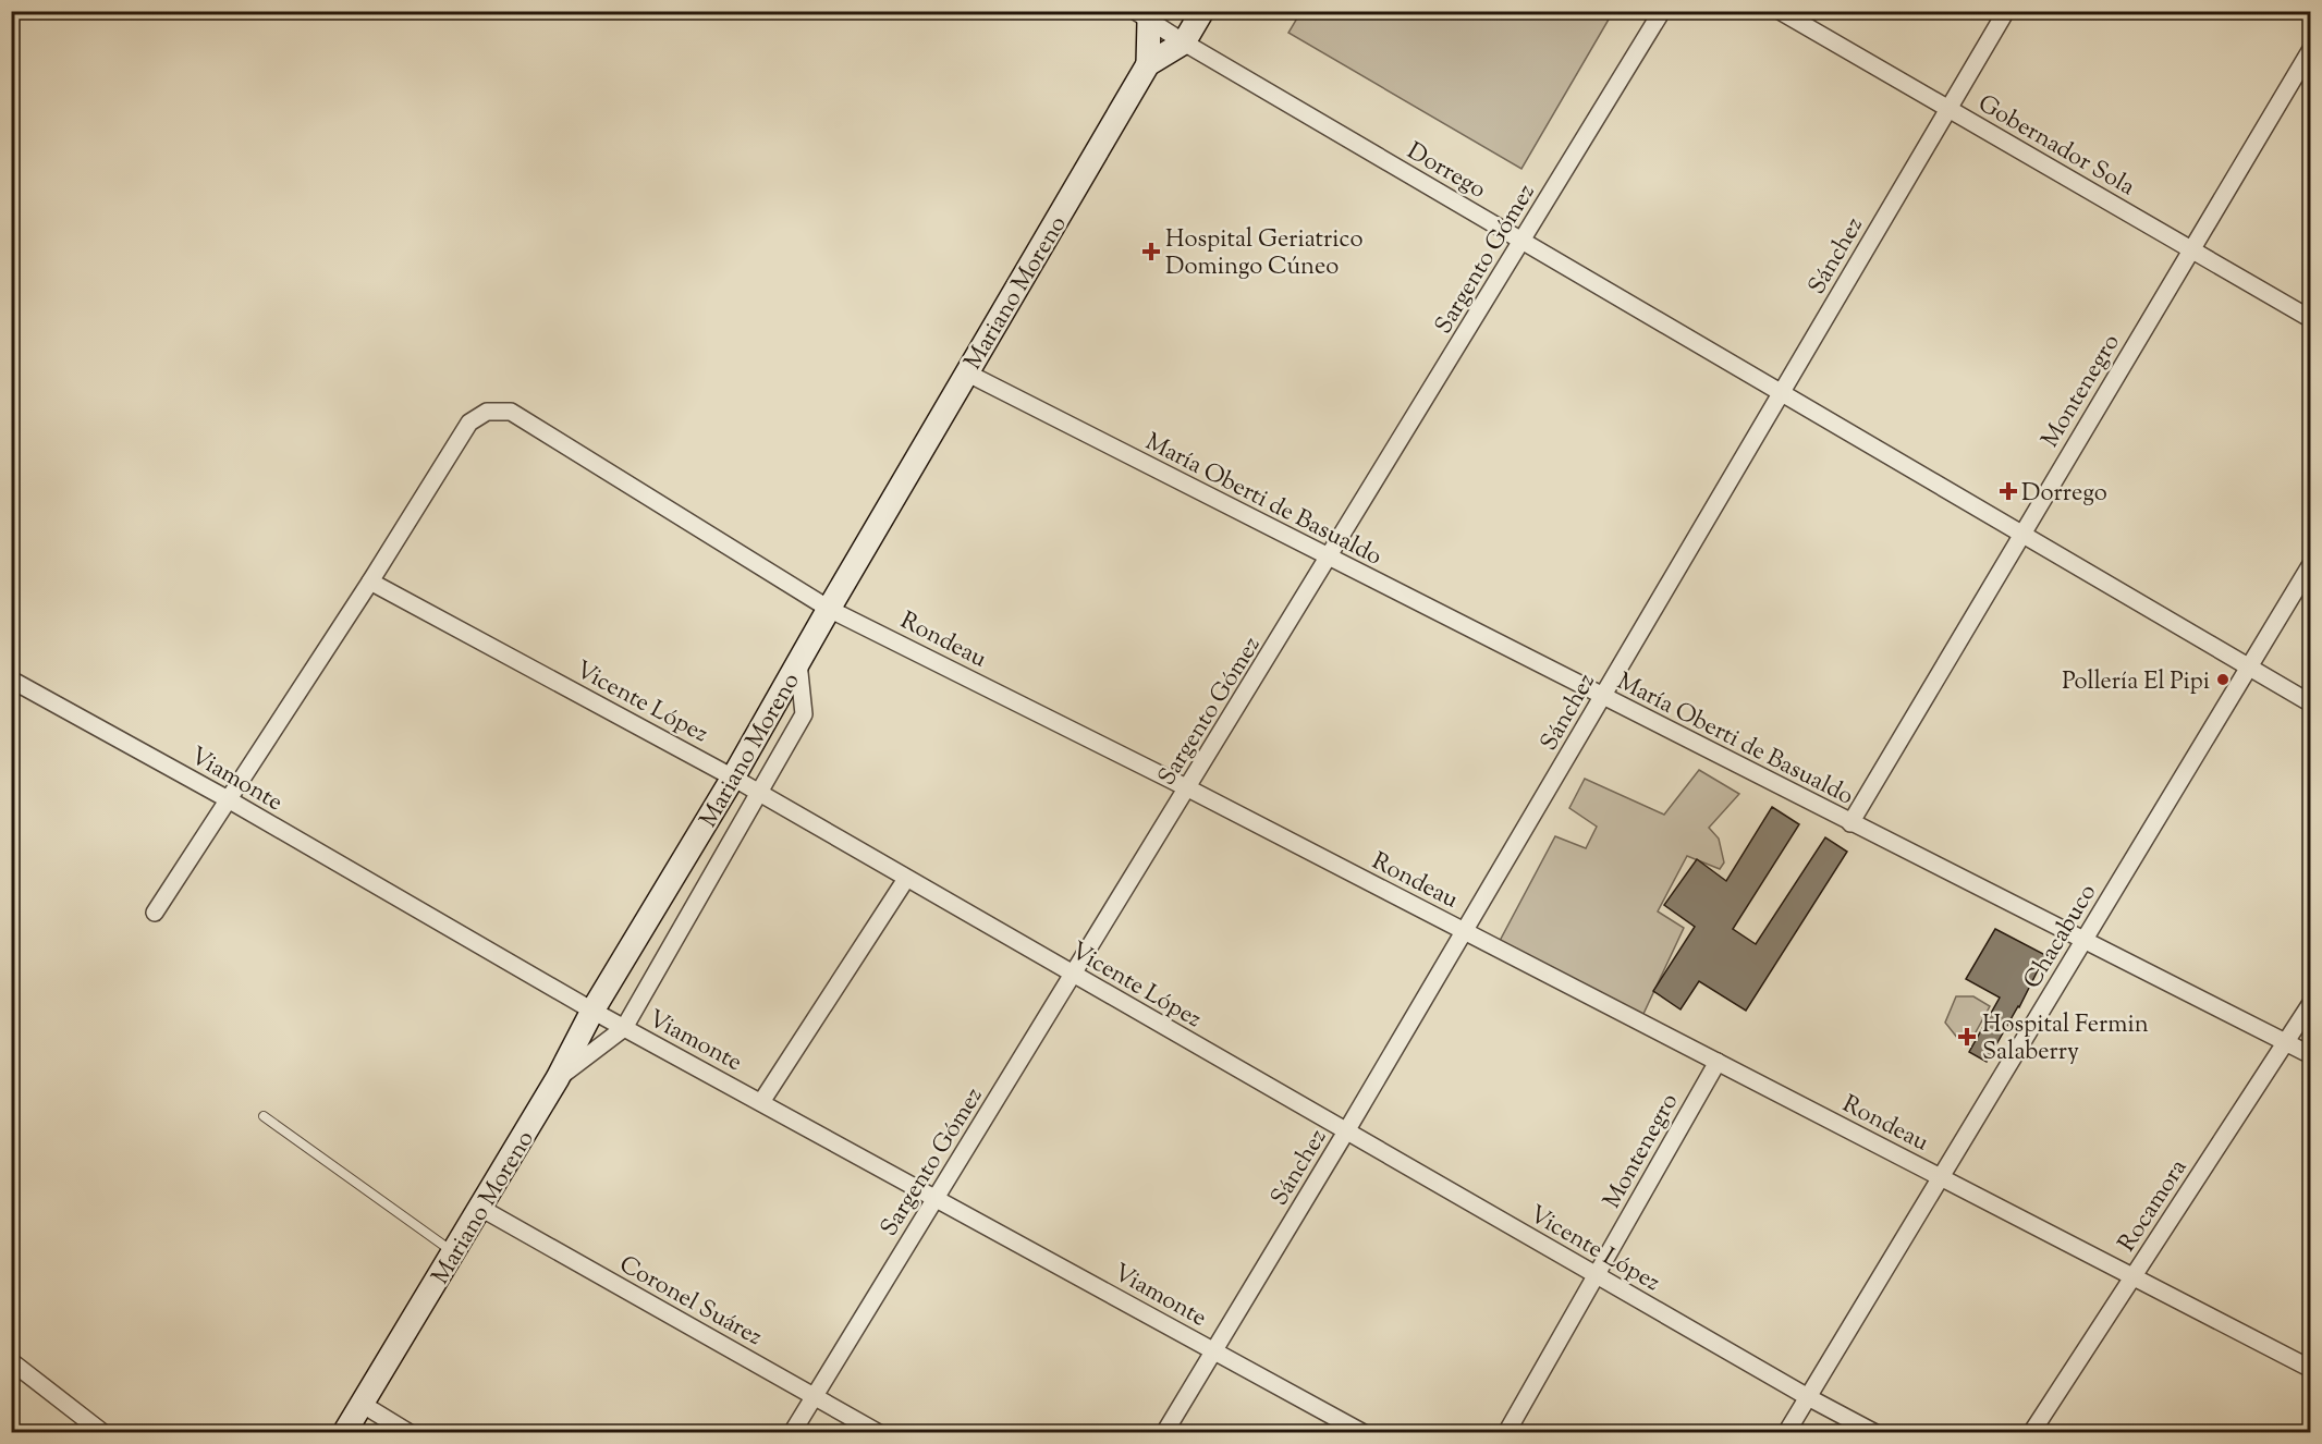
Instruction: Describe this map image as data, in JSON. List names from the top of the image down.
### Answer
{
  "streets": {
    "main road": ["Mariano Moreno"],
    "street": [
      "Gobernador Sola",
      "Dorrego",
      "Sánchez",
      "Sargento Gómez",
      "Montenegro",
      "María Oberti de Basualdo",
      "Rondeau",
      "Vicente López",
      "Viamonte",
      "Chacabuco",
      "Rocamora",
      "Coronel Suárez"
    ]
  },
  "crossings": [
    ["Gobernador Sola", "Sánchez"],
    ["Gobernador Sola", "Montenegro"],
    ["Dorrego", "Sánchez"],
    ["Dorrego", "Sargento Gómez"],
    ["Dorrego", "Montenegro"],
    ["Dorrego", "Chacabuco"],
    ["Sánchez", "María Oberti de Basualdo"],
    ["Sánchez", "Rondeau"],
    ["Sánchez", "Vicente López"],
    ["Sánchez", "Viamonte"],
    ["Sargento Gómez", "María Oberti de Basualdo"],
    ["Sargento Gómez", "Rondeau"],
    ["Sargento Gómez", "Vicente López"],
    ["Sargento Gómez", "Viamonte"],
    ["Sargento Gómez", "Coronel Suárez"],
    ["Mariano Moreno", "María Oberti de Basualdo"],
    ["Mariano Moreno", "Rondeau"],
    ["Mariano Moreno", "Vicente López"],
    ["Mariano Moreno", "Viamonte"],
    ["Mariano Moreno", "Coronel Suárez"],
    ["Montenegro", "María Oberti de Basualdo"],
    ["Montenegro", "Rondeau"],
    ["Montenegro", "Vicente López"],
    ["María Oberti de Basualdo", "Chacabuco"],
    ["María Oberti de Basualdo", "Rocamora"],
    ["Rondeau", "Vicente López"],
    ["Rondeau", "Chacabuco"],
    ["Rondeau", "Rocamora"],
    ["Vicente López", "Chacabuco"]
  ],
  "places": {
    "health": ["Hospital Geriatrico Domingo Cúneo", "Dorrego", "Hospital Fermin Salaberry"],
    "other": ["Pollería El Pipi"]
  }
}
